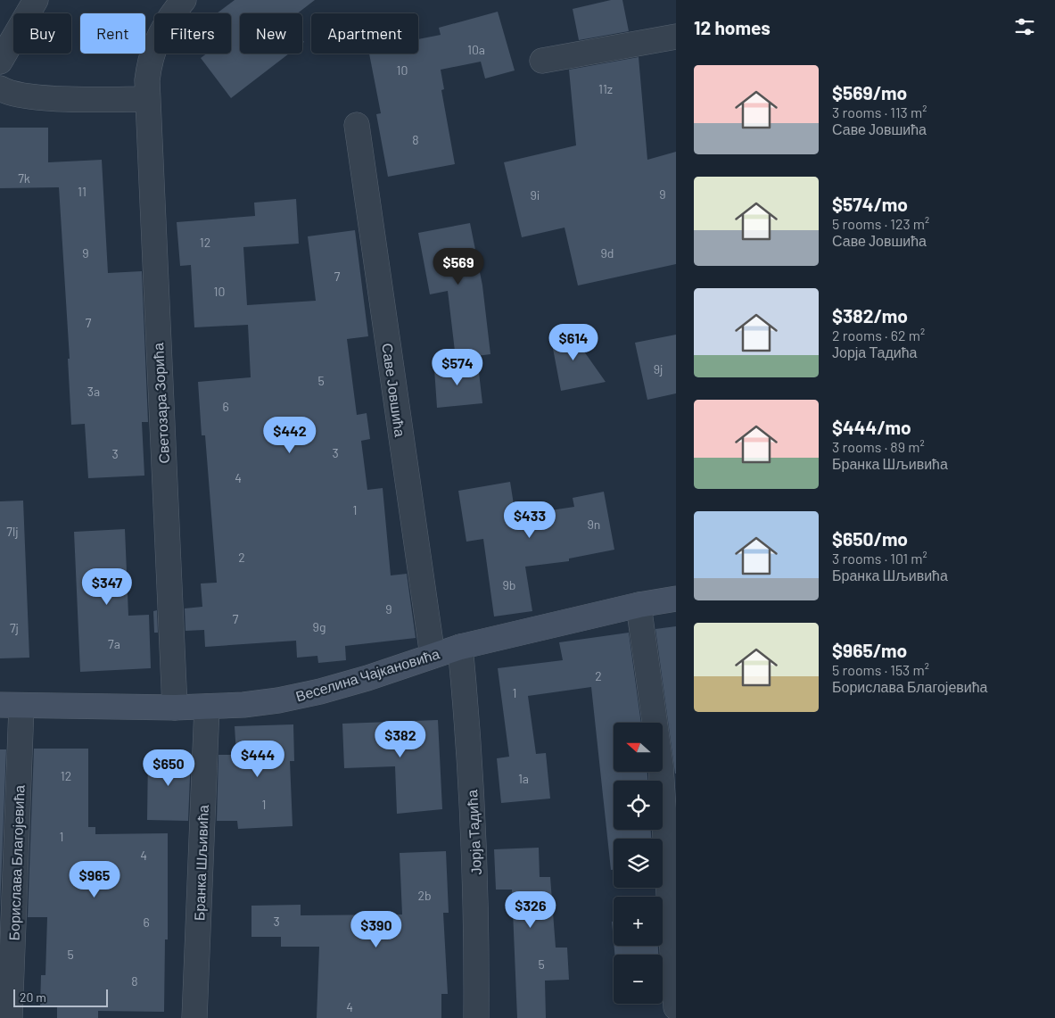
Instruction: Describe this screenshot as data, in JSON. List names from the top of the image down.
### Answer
{
  "streets": {
    "street": [
      "Саве Јовшића",
      "Светозара Зорића",
      "Веселина Чајкановића",
      "Јорја Тадића",
      "Борислава Благојевића",
      "Бранка Шљивића"
    ]
  },
  "crossings": [
    ["Саве Јовшића", "Веселина Чајкановића"],
    ["Светозара Зорића", "Веселина Чајкановића"],
    ["Веселина Чајкановића", "Јорја Тадића"],
    ["Веселина Чајкановића", "Борислава Благојевића"],
    ["Веселина Чајкановића", "Бранка Шљивића"]
  ],
  "house_numbers": [
    "10a",
    "10",
    "11z",
    "8",
    "7k",
    "11",
    "9",
    "9i",
    "12",
    "9",
    "9d",
    "7",
    "10",
    "7",
    "9j",
    "5",
    "3a",
    "6",
    "3",
    "3",
    "4",
    "1",
    "9n",
    "7lj",
    "2",
    "9b",
    "9",
    "7",
    "9g",
    "7j",
    "7a",
    "2",
    "1",
    "12",
    "1a",
    "1",
    "1",
    "4",
    "2b",
    "3",
    "6",
    "5",
    "5",
    "8",
    "4"
  ],
  "scale_bar": "20 m",
  "north": "left",
  "page": {
    "heading": "12 homes",
    "chip": [
      "Buy",
      "Rent",
      "Filters",
      "New",
      "Apartment"
    ],
    "list": [
      {
        "name": "$569/mo",
        "note": "3 rooms · 113 m² · Саве Јовшића"
      },
      {
        "name": "$574/mo",
        "note": "5 rooms · 123 m² · Саве Јовшића"
      },
      {
        "name": "$382/mo",
        "note": "2 rooms · 62 m² · Јорја Тадића"
      },
      {
        "name": "$444/mo",
        "note": "3 rooms · 89 m² · Бранка Шљивића"
      },
      {
        "name": "$650/mo",
        "note": "3 rooms · 101 m² · Бранка Шљивића"
      },
      {
        "name": "$965/mo",
        "note": "5 rooms · 153 m² · Борислава Благојевића"
      }
    ],
    "price": [
      "$569",
      "$614",
      "$574",
      "$442",
      "$433",
      "$347",
      "$382",
      "$444",
      "$650",
      "$965",
      "$326",
      "$390"
    ],
    "map_buttons": ["+", "−"],
    "scale": "20 m"
  }
}
